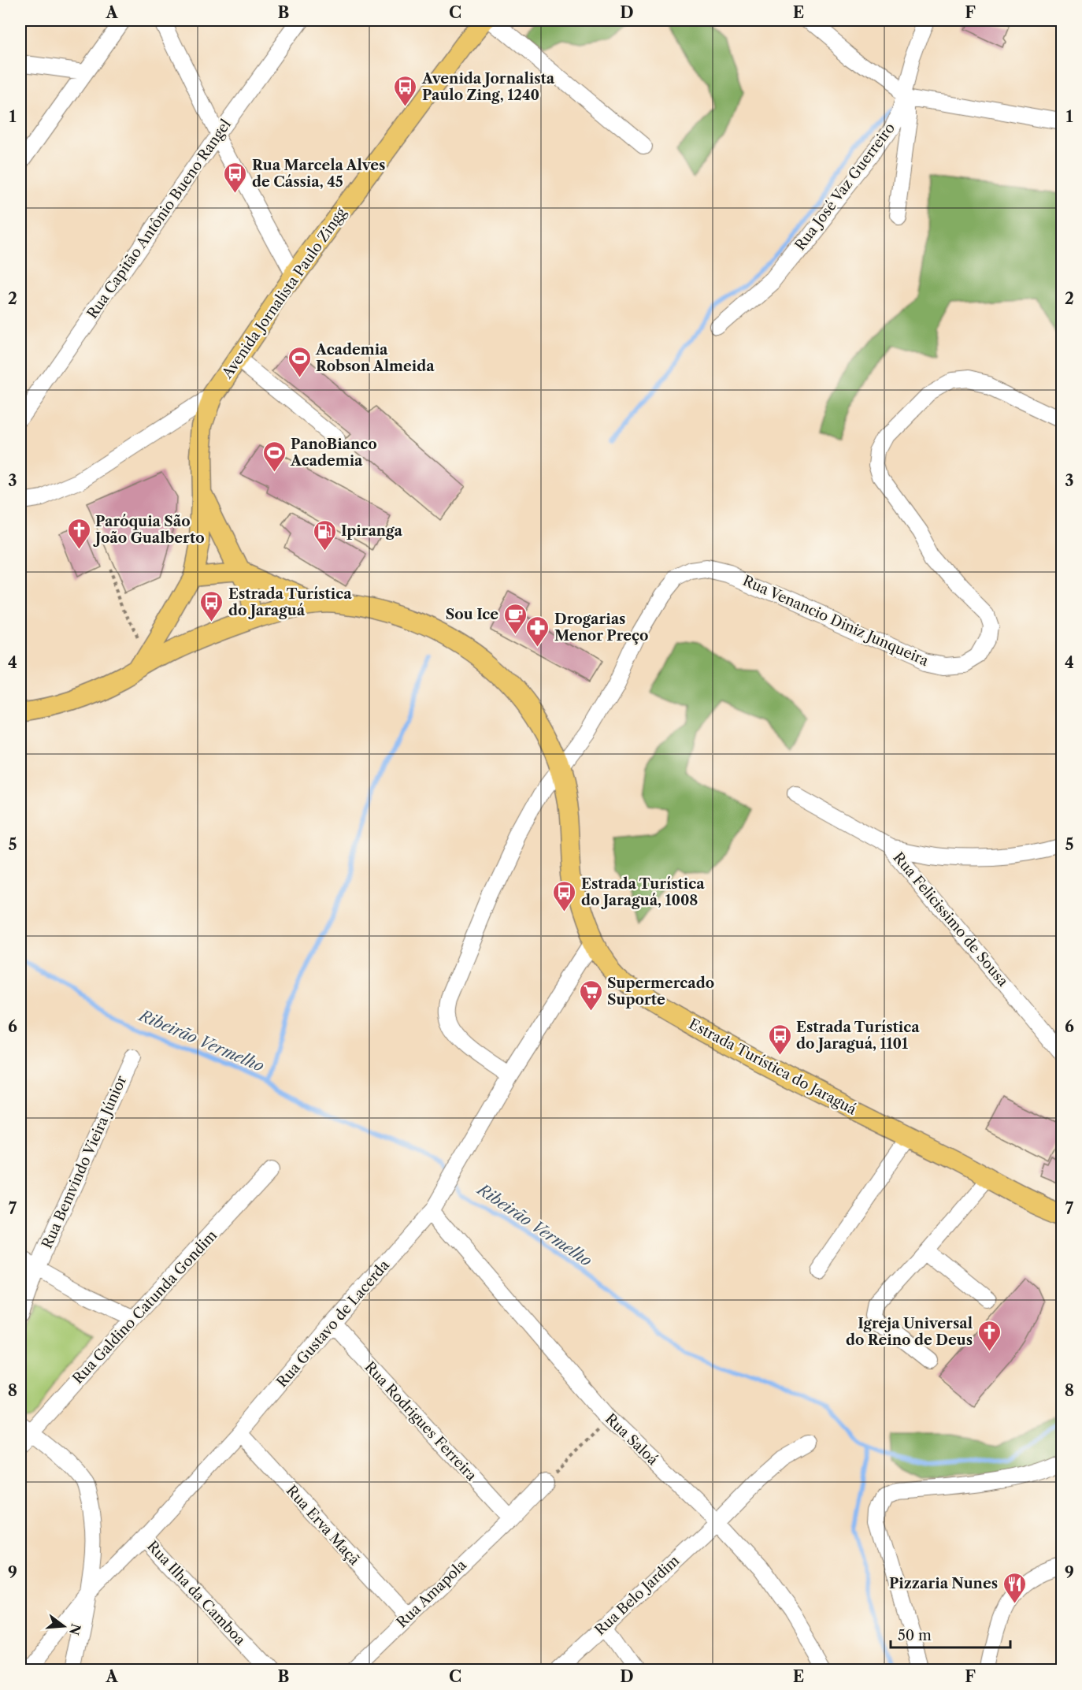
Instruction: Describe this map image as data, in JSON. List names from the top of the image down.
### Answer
{
  "streets": {
    "main road": ["Avenida Jornalista Paulo Zingg", "Estrada Turística do Jaraguá"],
    "street": [
      "Rua José Vaz Guerreiro",
      "Rua Capitão Antônio Bueno Rangel",
      "Rua Venancio Diniz Junqueira",
      "Rua Felicissimo de Sousa",
      "Rua Bemvindo Vieira Júnior",
      "Rua Galdino Catunda Gondim",
      "Rua Gustavo de Lacerda",
      "Rua Rodrigues Ferreira",
      "Rua Saloá",
      "Rua Erva Maçã",
      "Rua Ilha da Camboa",
      "Rua Amapola",
      "Rua Belo Jardim"
    ]
  },
  "crossings": [
    ["Avenida Jornalista Paulo Zingg", "Estrada Turística do Jaraguá"],
    ["Rua Venancio Diniz Junqueira", "Estrada Turística do Jaraguá"],
    ["Rua Venancio Diniz Junqueira", "Rua Gustavo de Lacerda"],
    ["Estrada Turística do Jaraguá", "Rua Gustavo de Lacerda"],
    ["Rua Gustavo de Lacerda", "Rua Rodrigues Ferreira"],
    ["Rua Gustavo de Lacerda", "Rua Saloá"],
    ["Rua Gustavo de Lacerda", "Rua Erva Maçã"],
    ["Rua Gustavo de Lacerda", "Rua Ilha da Camboa"],
    ["Rua Rodrigues Ferreira", "Rua Amapola"],
    ["Rua Saloá", "Rua Belo Jardim"],
    ["Rua Erva Maçã", "Rua Amapola"]
  ],
  "water": ["Ribeirão Vermelho"],
  "places": {
    "bus stop": [
      "Avenida Jornalista Paulo Zing, 1240",
      "Rua Marcela Alves de Cássia, 45",
      "Estrada Turística do Jaraguá",
      "Estrada Turística do Jaraguá, 1008",
      "Estrada Turística do Jaraguá, 1101"
    ],
    "sports": ["Academia Robson Almeida", "PanoBianco Academia"],
    "church": ["Paróquia São João Gualberto", "Igreja Universal do Reino de Deus"],
    "fuel station": ["Ipiranga"],
    "cafe": ["Sou Ice"],
    "pharmacy": ["Drogarias Menor Preço"],
    "supermarket": ["Supermercado Suporte"],
    "restaurant": ["Pizzaria Nunes"]
  },
  "scale_bar": "50 m",
  "north": "right",
  "grid": {
    "columns": [
      "A",
      "B",
      "C",
      "D",
      "E",
      "F"
    ],
    "rows": [
      "1",
      "2",
      "3",
      "4",
      "5",
      "6",
      "7",
      "8",
      "9"
    ]
  }
}
